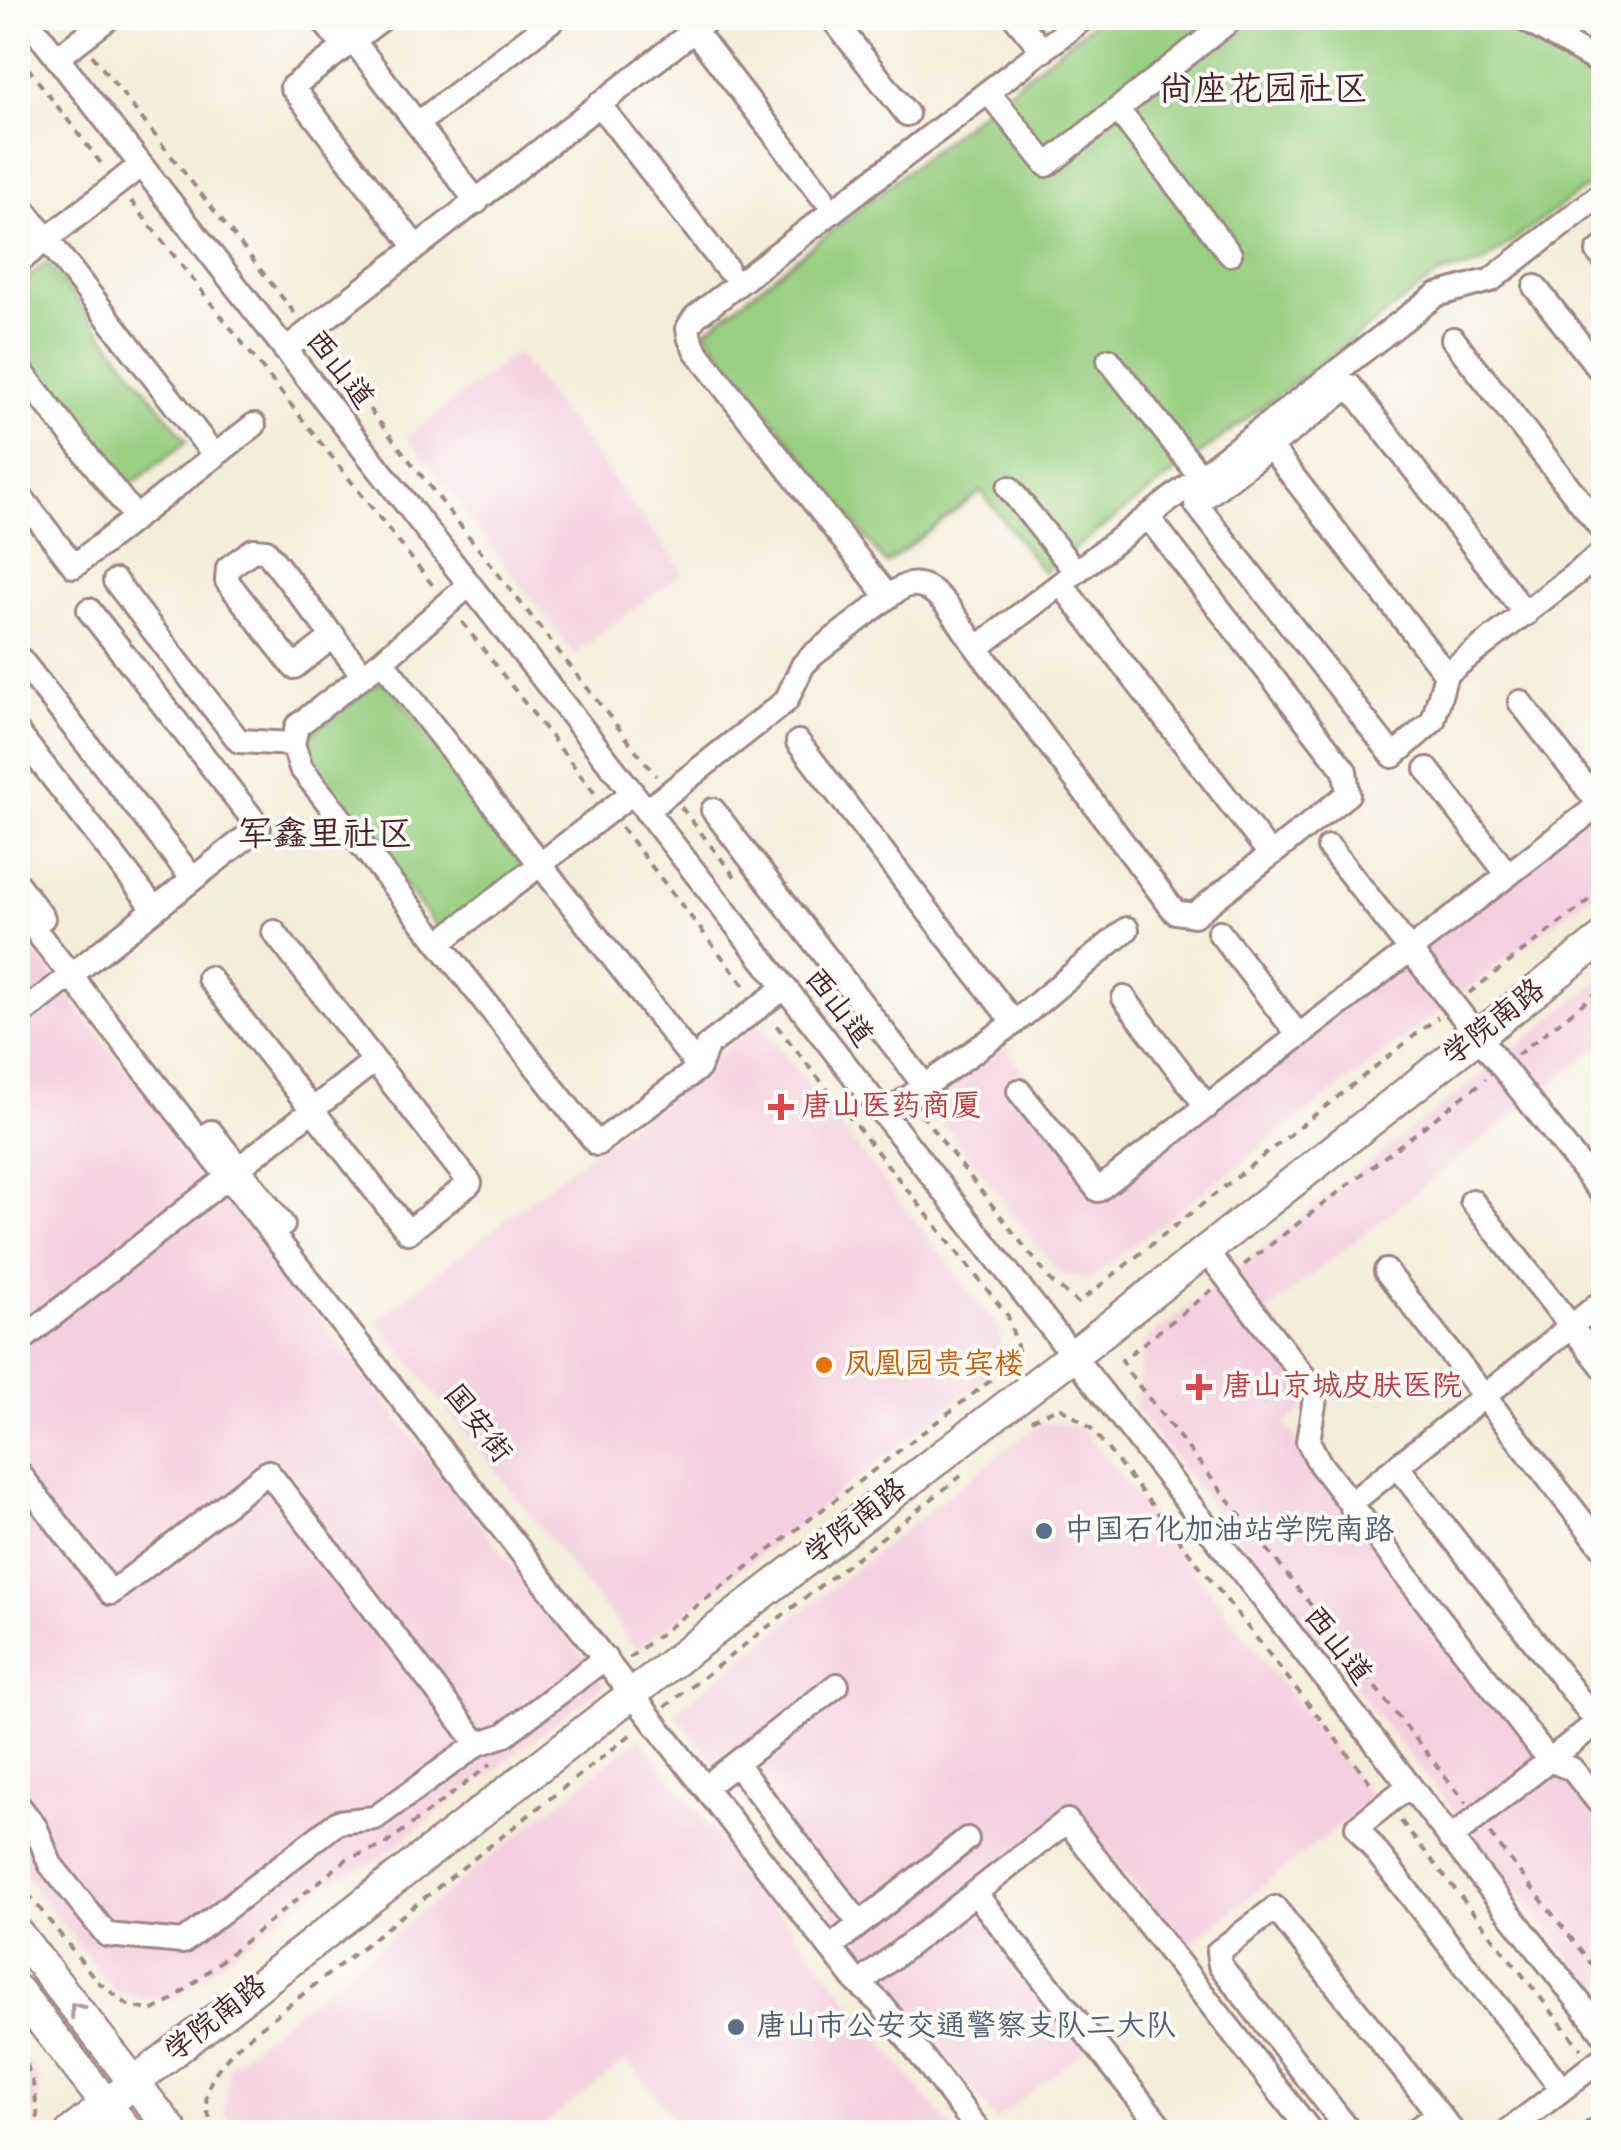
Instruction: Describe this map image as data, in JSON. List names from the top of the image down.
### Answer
{
  "streets": {
    "main road": ["学院南路"],
    "street": ["西山道", "国安街"]
  },
  "crossings": [
    ["西山道", "学院南路"],
    ["学院南路", "国安街"]
  ],
  "districts": ["尚座花园社区", "军鑫里社区"],
  "places": {
    "health": ["唐山医药商厦", "唐山京城皮肤医院"],
    "other": ["凤凰园贵宾楼", "中国石化加油站学院南路", "唐山市公安交通警察支队二大队"]
  }
}
